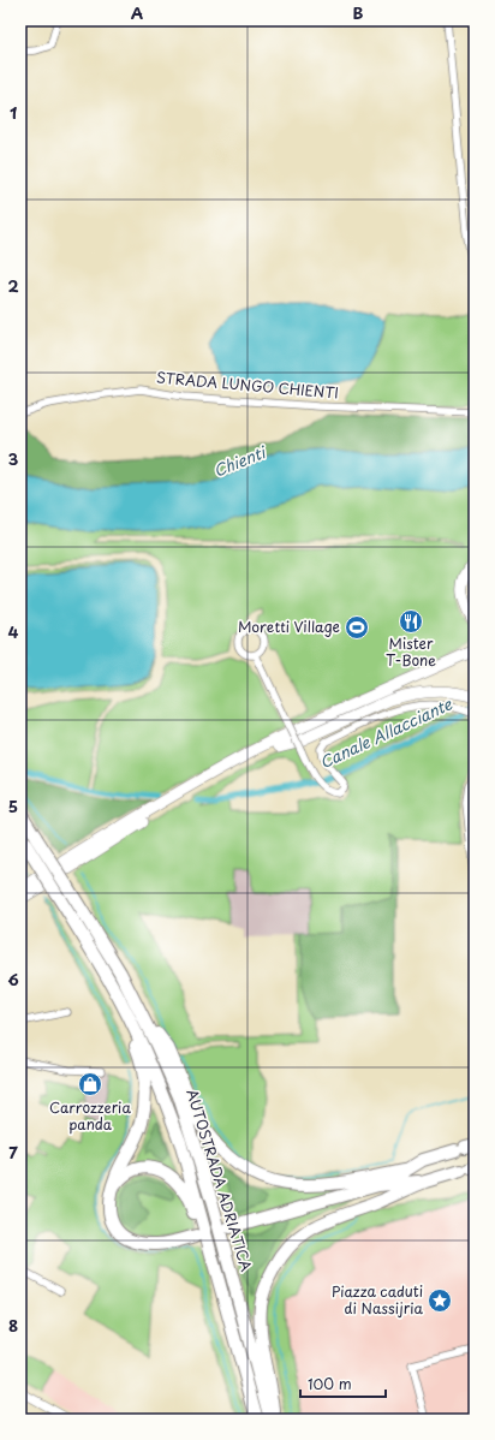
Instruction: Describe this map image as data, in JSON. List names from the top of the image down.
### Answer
{
  "streets": {
    "highway": ["AUTOSTRADA ADRIATICA"],
    "street": ["STRADA LUNGO CHIENTI"]
  },
  "water": ["Chienti", "Canale Allacciante"],
  "places": {
    "restaurant": ["Mister T-Bone"],
    "sports": ["Moretti Village"],
    "shop": ["Carrozzeria panda"],
    "place": ["Piazza caduti di Nassijria"]
  },
  "scale_bar": "100 m",
  "grid": {
    "columns": ["A", "B"],
    "rows": [
      "1",
      "2",
      "3",
      "4",
      "5",
      "6",
      "7",
      "8"
    ]
  }
}
